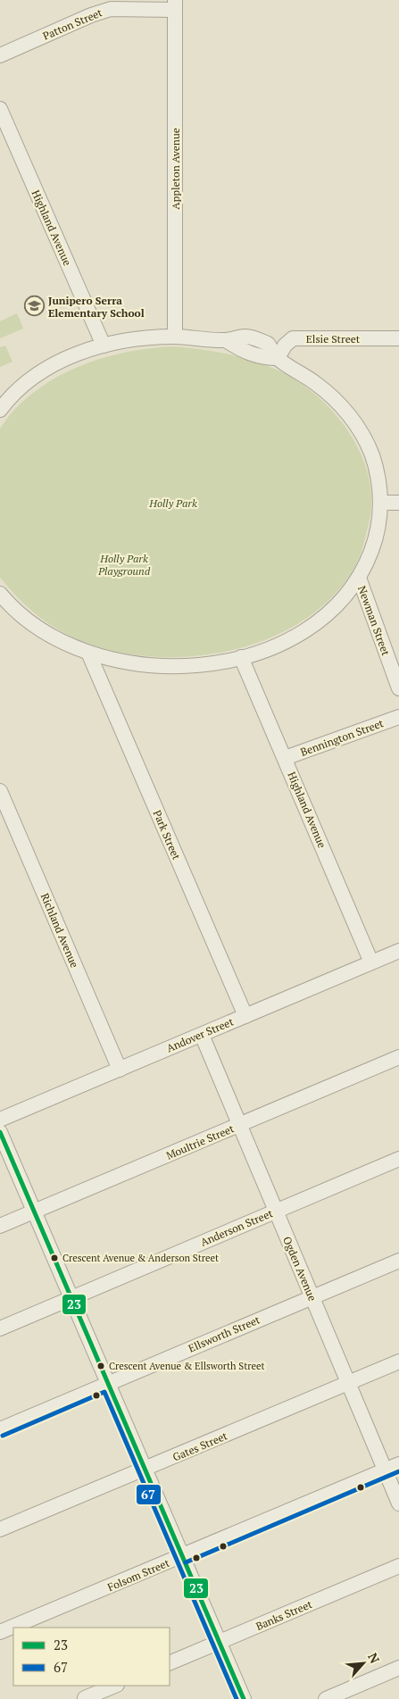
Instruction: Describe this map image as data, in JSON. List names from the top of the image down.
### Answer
{
  "streets": {
    "street": [
      "Patton Street",
      "Appleton Avenue",
      "Highland Avenue",
      "Elsie Street",
      "Newman Street",
      "Bennington Street",
      "Park Street",
      "Richland Avenue",
      "Andover Street",
      "Moultrie Street",
      "Anderson Street",
      "Ogden Avenue",
      "Ellsworth Street",
      "Gates Street",
      "Folsom Street",
      "Banks Street"
    ]
  },
  "crossings": [
    ["Patton Street", "Appleton Avenue"],
    ["Highland Avenue", "Bennington Street"],
    ["Highland Avenue", "Andover Street"],
    ["Park Street", "Andover Street"],
    ["Richland Avenue", "Andover Street"],
    ["Andover Street", "Ogden Avenue"],
    ["Moultrie Street", "Ogden Avenue"],
    ["Anderson Street", "Ogden Avenue"],
    ["Ogden Avenue", "Ellsworth Street"],
    ["Ogden Avenue", "Gates Street"],
    ["Ogden Avenue", "Folsom Street"]
  ],
  "parks": ["Holly Park", "Holly Park Playground"],
  "places": {
    "school or university": ["Junipero Serra Elementary School"],
    "other": ["Crescent Avenue & Anderson Street", "Crescent Avenue & Ellsworth Street"]
  },
  "lines": ["transit line 23", "transit line 67"],
  "legend": ["23", "67"],
  "north": "top right"
}
